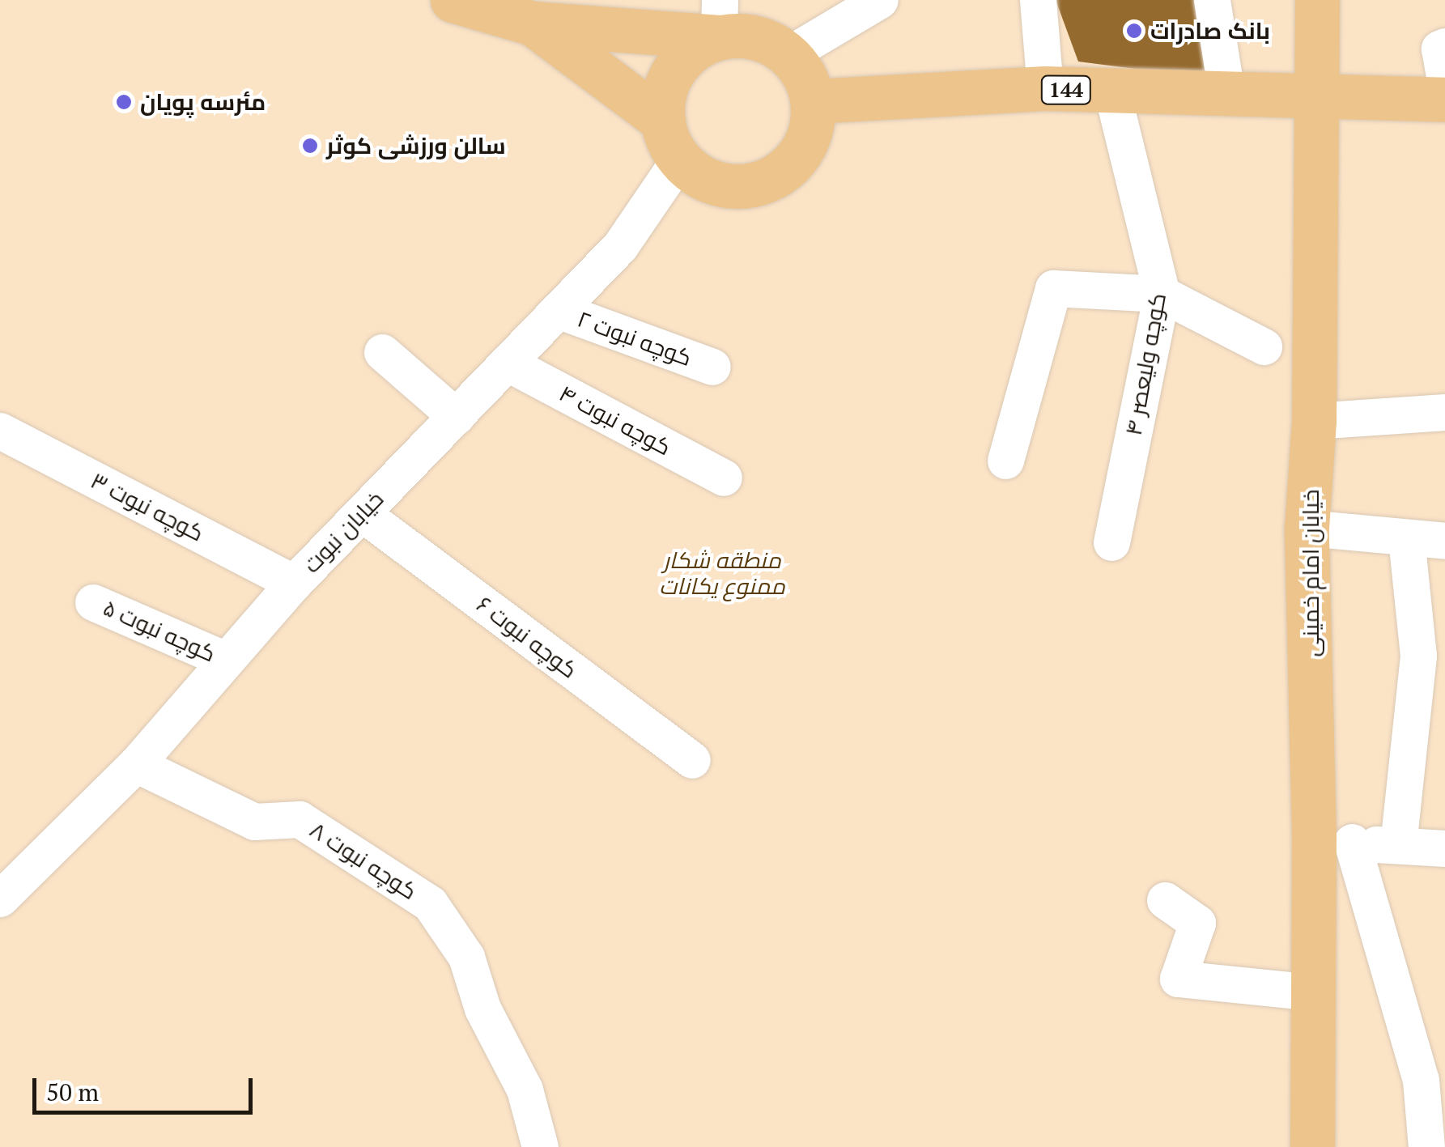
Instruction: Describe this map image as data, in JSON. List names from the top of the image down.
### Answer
{
  "streets": {
    "main road": ["144", "خیابان امام خمینی"],
    "street": [
      "کوچه نبوت ۲",
      "کوچه ولیعصر ۴",
      "کوچه نبوت ۴",
      "کوچه نبوت ۳",
      "خیابان نبوت",
      "کوچه نبوت ۵",
      "کوچه نبوت ۶",
      "کوچه نبوت ۸"
    ]
  },
  "crossings": [
    ["144", "کوچه ولیعصر ۴"],
    ["144", "خیابان نبوت"],
    ["144", "خیابان امام خمینی"],
    ["کوچه نبوت ۲", "خیابان نبوت"],
    ["کوچه نبوت ۴", "خیابان نبوت"],
    ["کوچه نبوت ۳", "خیابان نبوت"],
    ["خیابان نبوت", "کوچه نبوت ۵"],
    ["خیابان نبوت", "کوچه نبوت ۶"],
    ["خیابان نبوت", "کوچه نبوت ۸"]
  ],
  "parks": ["منطقه شکار ممنوع یکانات"],
  "places": ["بانک صادرات", "مئرسه پویان", "سالن ورزشی کوثر"],
  "scale_bar": "50 m"
}
